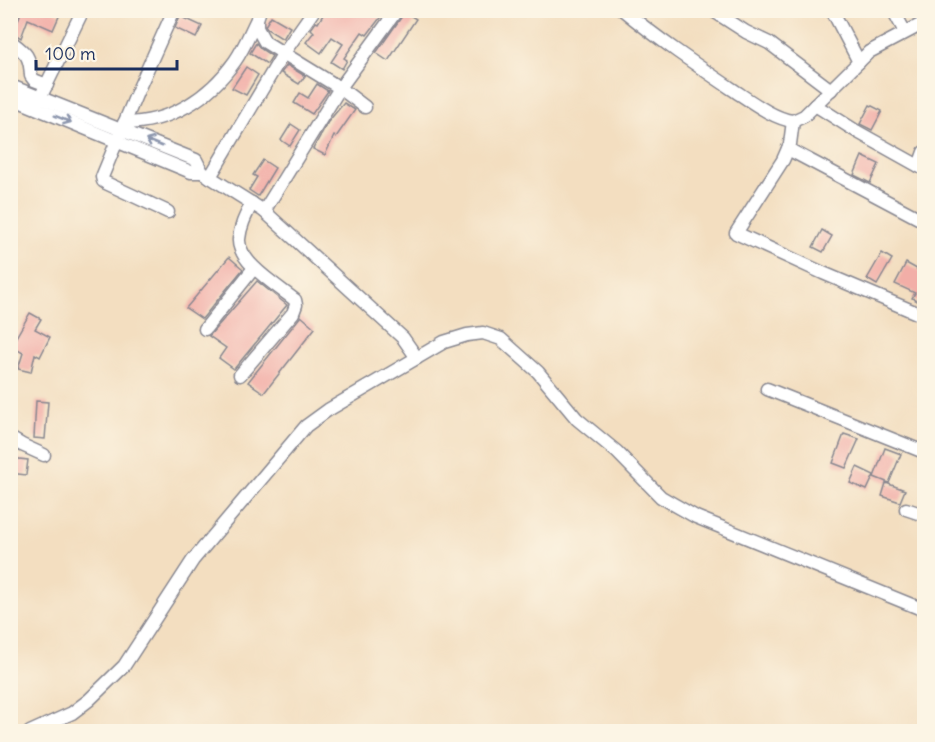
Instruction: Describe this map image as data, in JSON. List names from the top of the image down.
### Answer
{
  "scale_bar": "100 m"
}
